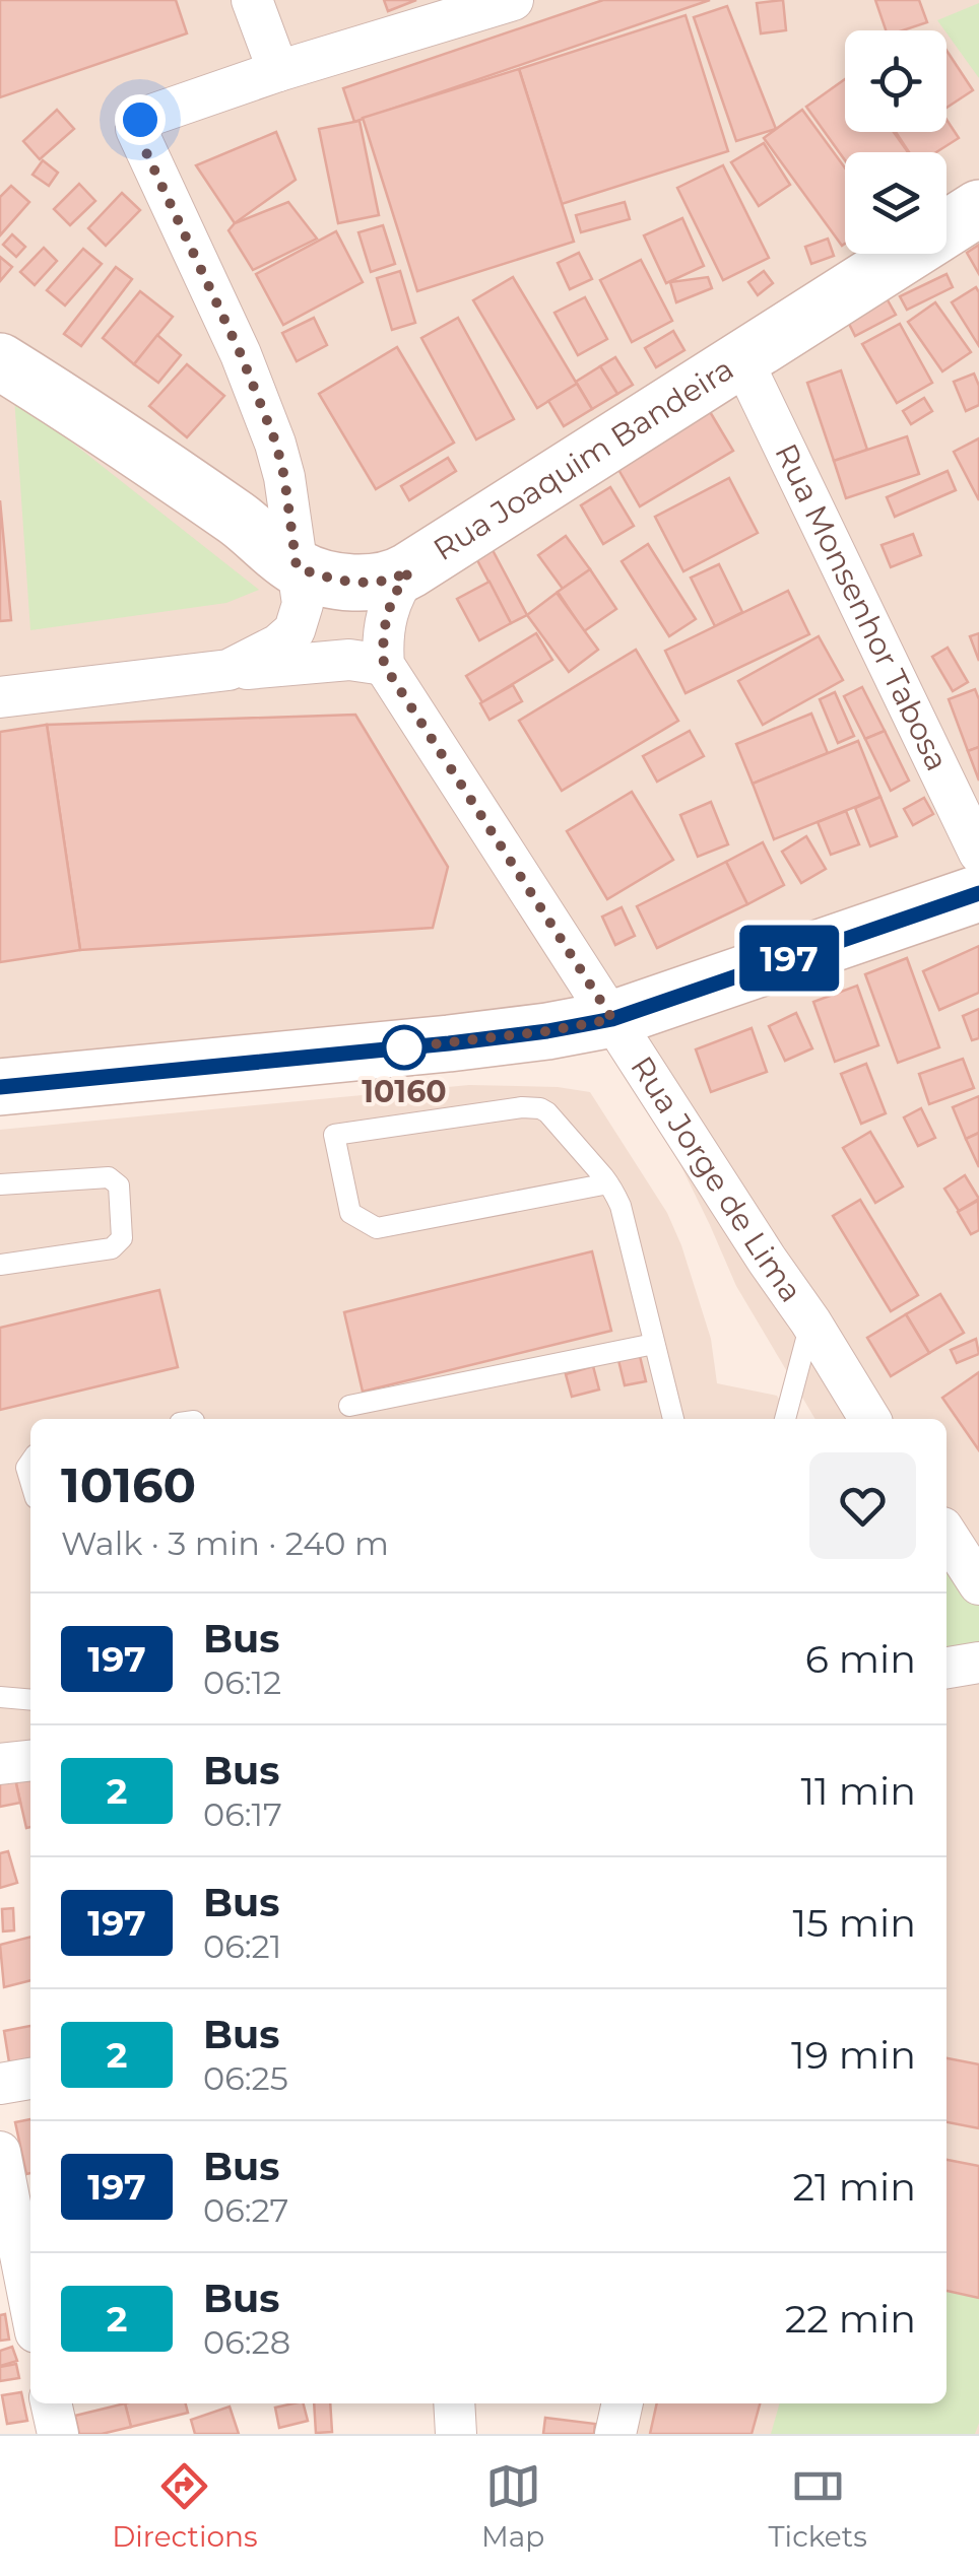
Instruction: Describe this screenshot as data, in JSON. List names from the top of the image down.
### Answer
{
  "streets": {
    "main road": ["Rua Joaquim Bandeira"],
    "street": ["Rua Monsenhor Tabosa", "Rua Jorge de Lima"]
  },
  "crossings": [
    ["Rua Joaquim Bandeira", "Rua Monsenhor Tabosa"]
  ],
  "places": ["10160"],
  "lines": ["bus line 197"],
  "page": {
    "on_map": "197",
    "heading": ["10160", "Walk · 3 min · 240 m"],
    "list": [
      {
        "mark": "197",
        "name": "Bus",
        "note": "06:12",
        "value": "6 min"
      },
      {
        "mark": "2",
        "name": "Bus",
        "note": "06:17",
        "value": "11 min"
      },
      {
        "mark": "197",
        "name": "Bus",
        "note": "06:21",
        "value": "15 min"
      },
      {
        "mark": "2",
        "name": "Bus",
        "note": "06:25",
        "value": "19 min"
      },
      {
        "mark": "197",
        "name": "Bus",
        "note": "06:27",
        "value": "21 min"
      },
      {
        "mark": "2",
        "name": "Bus",
        "note": "06:28",
        "value": "22 min"
      }
    ],
    "tabs": ["Directions", "Map", "Tickets"]
  }
}
